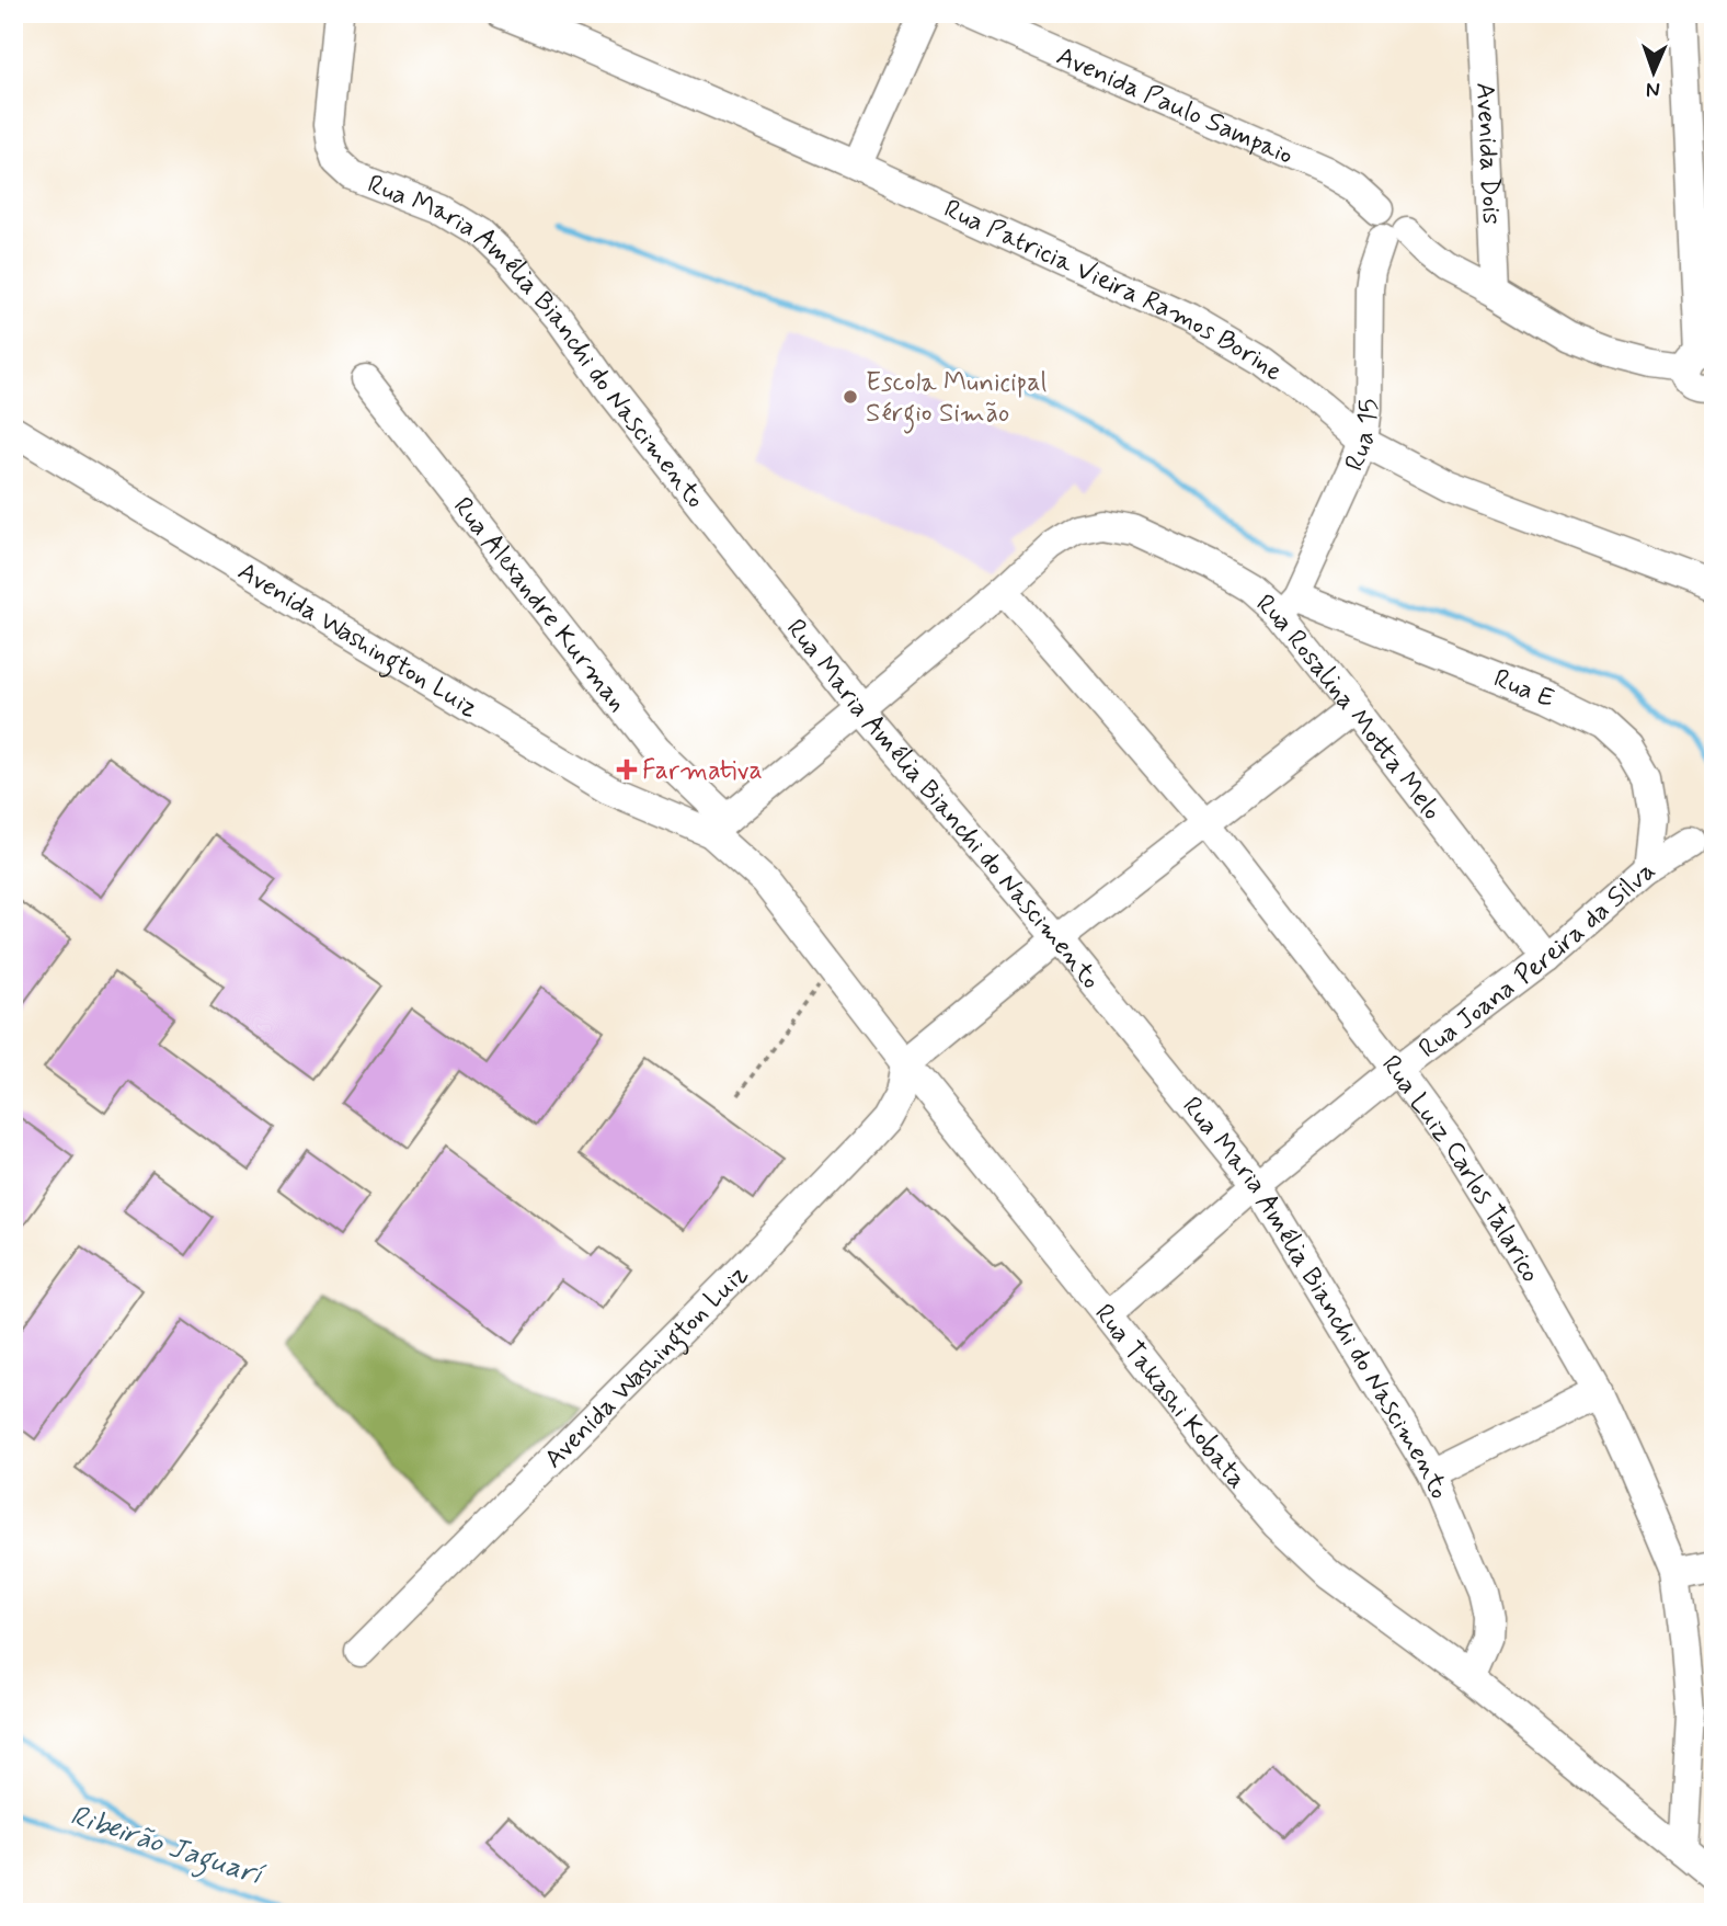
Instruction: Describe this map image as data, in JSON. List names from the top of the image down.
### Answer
{
  "streets": {
    "street": [
      "Avenida Paulo Sampaio",
      "Avenida Dois",
      "Rua Patricia Vieira Ramos Borine",
      "Rua Maria Amélia Bianchi do Nascimento",
      "Rua 15",
      "Rua Alexandre Kurman",
      "Avenida Washington Luiz",
      "Rua E",
      "Rua Rosalina Motta Melo",
      "Rua Joana Pereira da Silva",
      "Rua Luiz Carlos Talarico",
      "Rua Takashi Kobata"
    ]
  },
  "crossings": [
    ["Avenida Paulo Sampaio", "Avenida Dois"],
    ["Avenida Paulo Sampaio", "Rua 15"],
    ["Rua Patricia Vieira Ramos Borine", "Rua 15"],
    ["Rua Maria Amélia Bianchi do Nascimento", "Rua Joana Pereira da Silva"],
    ["Rua Maria Amélia Bianchi do Nascimento", "Rua Takashi Kobata"],
    ["Rua 15", "Rua E"],
    ["Rua 15", "Rua Rosalina Motta Melo"],
    ["Rua Alexandre Kurman", "Avenida Washington Luiz"],
    ["Rua Alexandre Kurman", "Rua Takashi Kobata"],
    ["Avenida Washington Luiz", "Rua Takashi Kobata"],
    ["Rua E", "Rua Rosalina Motta Melo"],
    ["Rua E", "Rua Joana Pereira da Silva"],
    ["Rua Rosalina Motta Melo", "Rua Joana Pereira da Silva"],
    ["Rua Rosalina Motta Melo", "Rua Luiz Carlos Talarico"],
    ["Rua Joana Pereira da Silva", "Rua Luiz Carlos Talarico"],
    ["Rua Joana Pereira da Silva", "Rua Takashi Kobata"],
    ["Rua Luiz Carlos Talarico", "Rua Takashi Kobata"]
  ],
  "water": ["Ribeirão Jaguarí"],
  "places": {
    "other": ["Escola Municipal Sérgio Simão"],
    "health": ["Farmativa"]
  },
  "north": "bottom"
}
